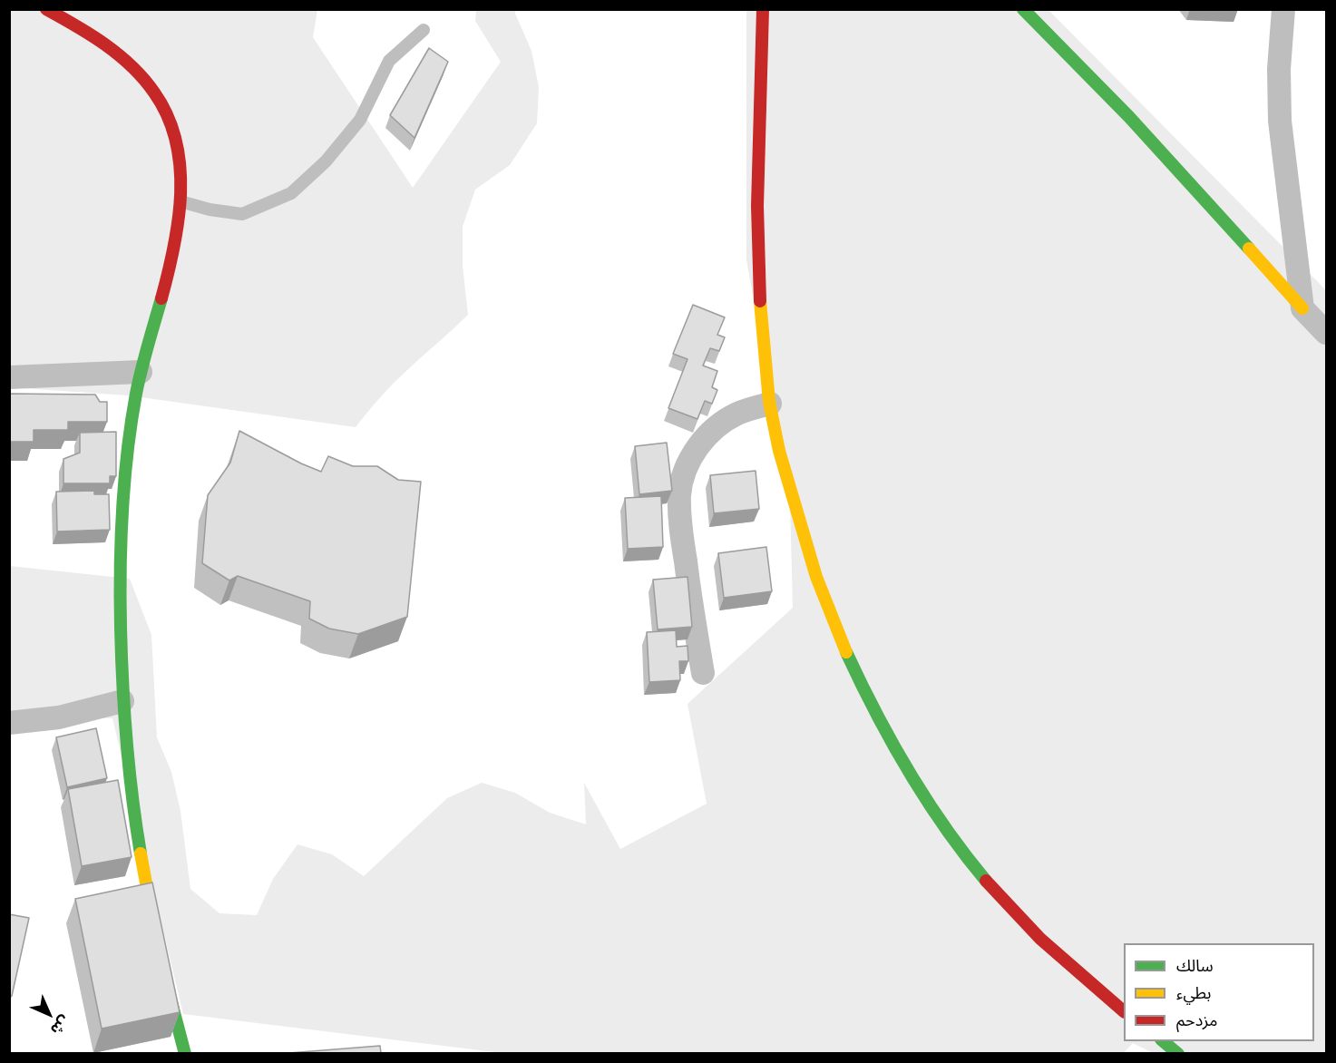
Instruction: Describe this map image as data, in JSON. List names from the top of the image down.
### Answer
{
  "legend": ["سالك", "بطيء", "مزدحم"],
  "north": "bottom right"
}
